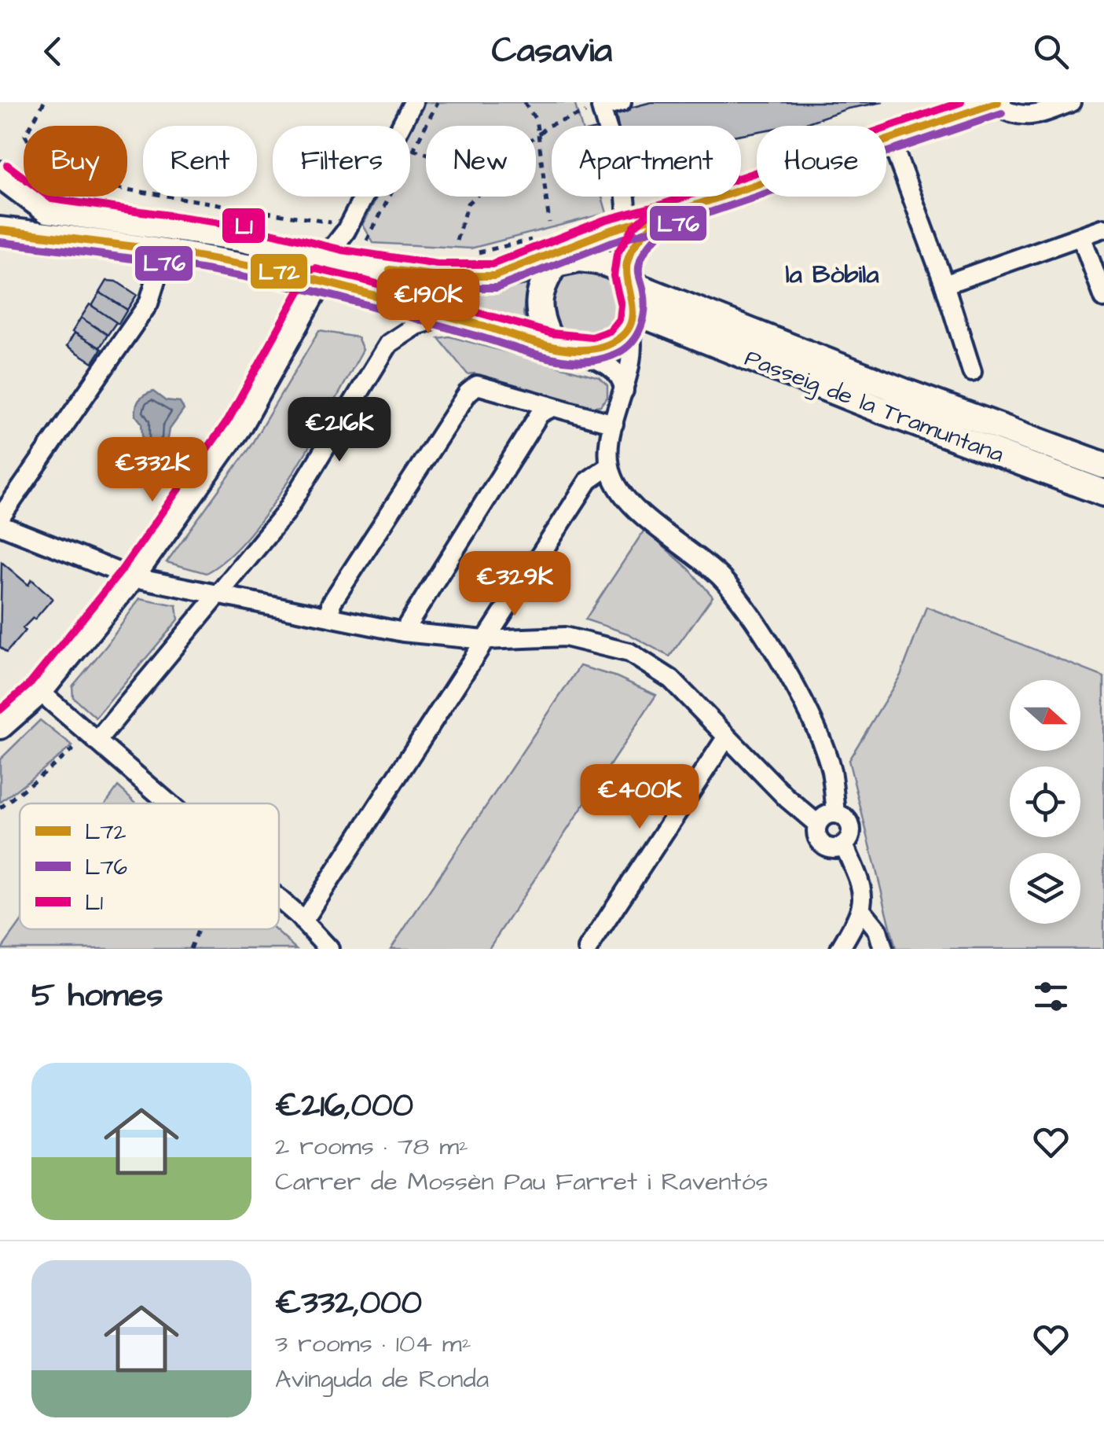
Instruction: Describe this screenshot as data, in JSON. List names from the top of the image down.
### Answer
{
  "streets": {
    "street": ["Passeig de la Tramuntana"]
  },
  "districts": ["la Bòbila"],
  "lines": ["transit line L72", "transit line L1", "transit line L76"],
  "legend": ["L72", "L76", "L1"],
  "north": "right",
  "page": {
    "header": "Casavia",
    "chip": [
      "Buy",
      "Rent",
      "Filters",
      "New",
      "Apartment",
      "House"
    ],
    "price": [
      "€190K",
      "€216K",
      "€332K",
      "€329K",
      "€400K"
    ],
    "heading": "5 homes",
    "list": [
      {
        "name": "€216,000",
        "note": "2 rooms · 78 m² · Carrer de Mossèn Pau Farret i Raventós"
      },
      {
        "name": "€332,000",
        "note": "3 rooms · 104 m² · Avinguda de Ronda"
      }
    ]
  }
}
